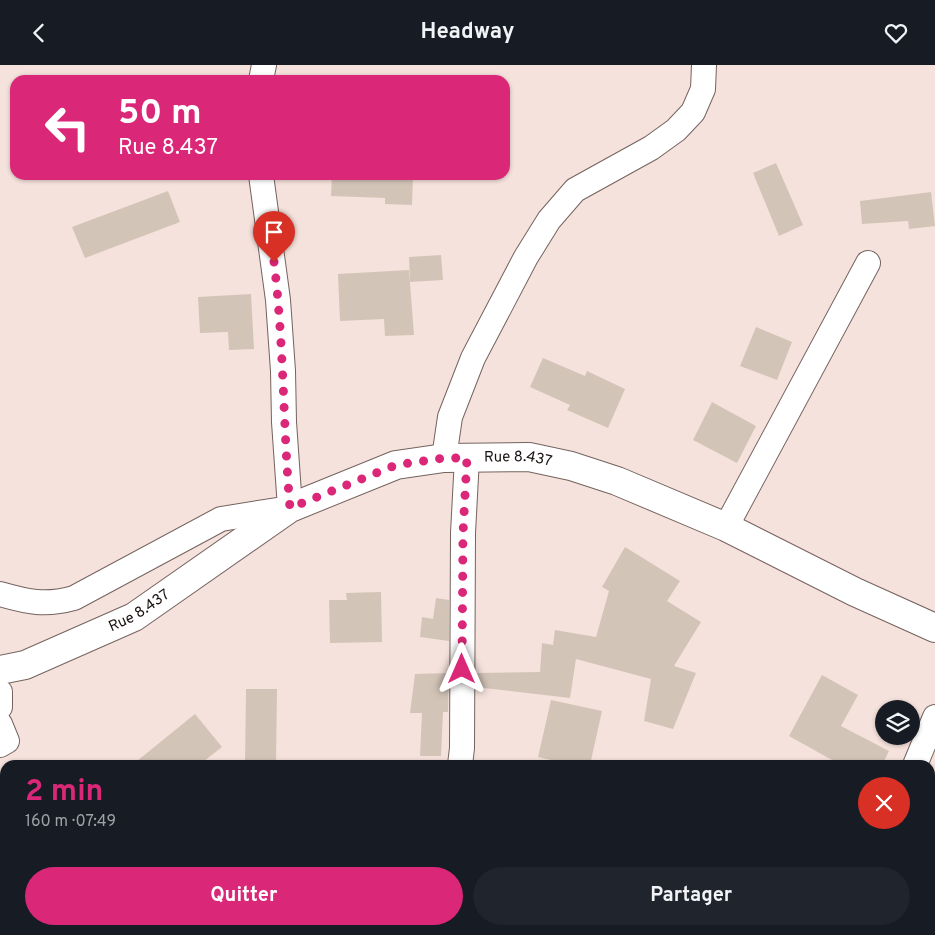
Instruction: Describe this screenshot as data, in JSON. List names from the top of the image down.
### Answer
{
  "streets": {
    "main road": ["Rue 8.437"]
  },
  "page": {
    "header": "Headway",
    "turn": ["50 m", "Rue 8.437"],
    "heading": ["2 min", "160 m · 07:49"],
    "buttons": ["Quitter", "Partager"]
  }
}
